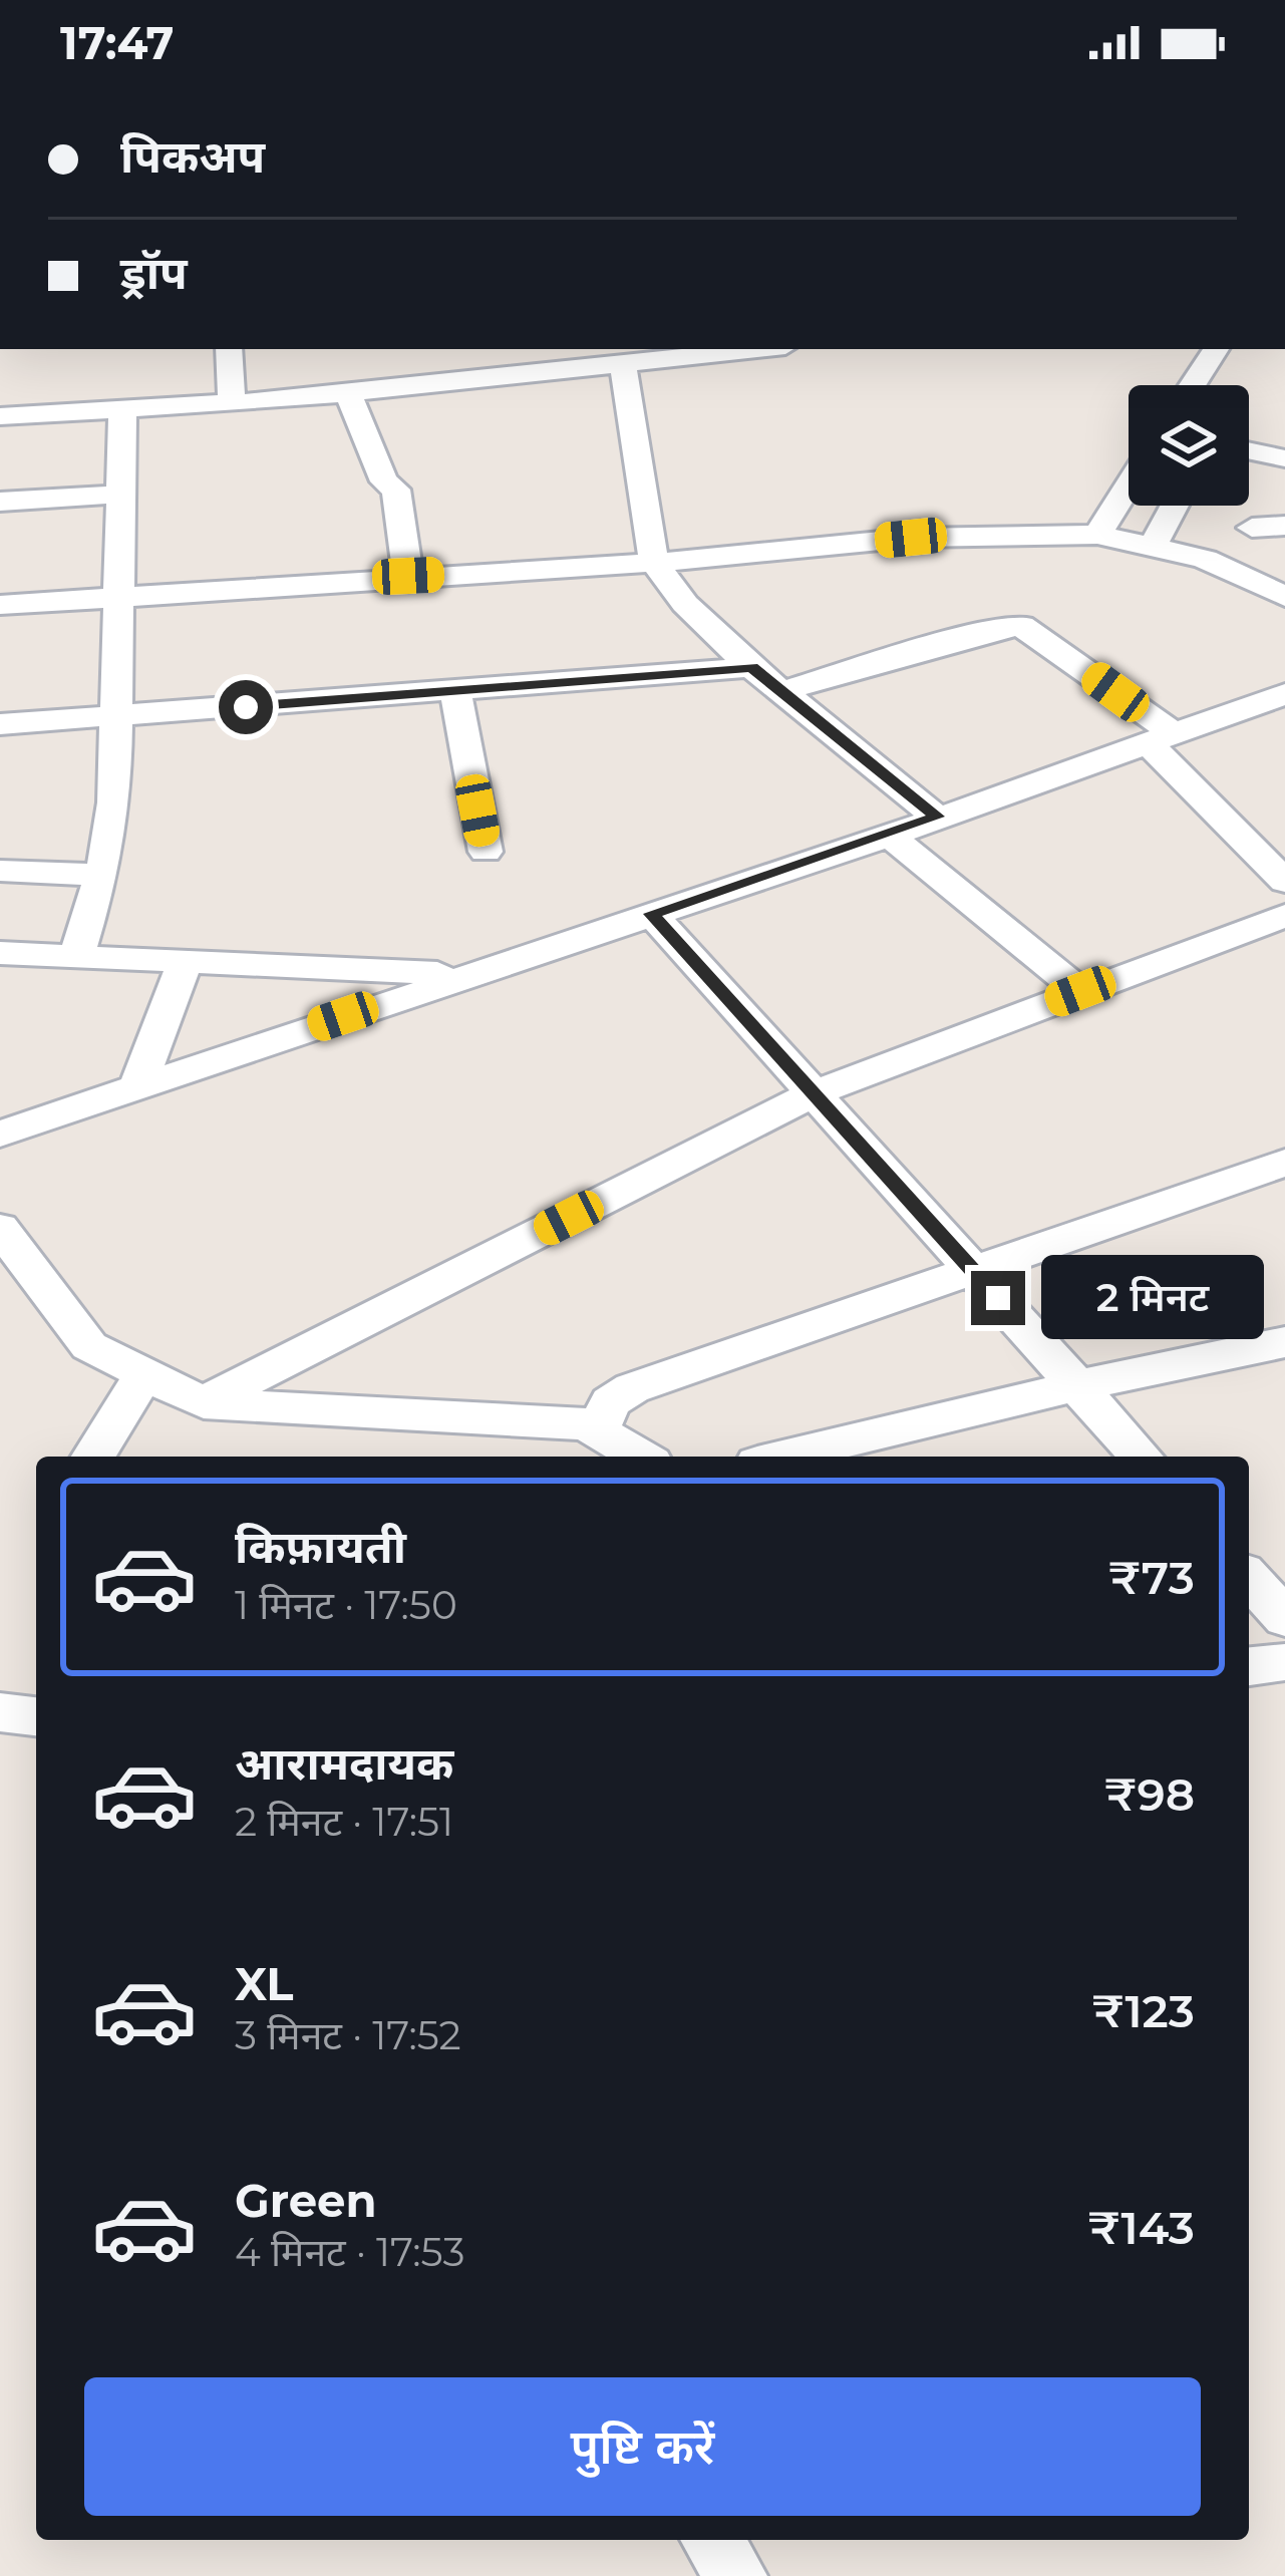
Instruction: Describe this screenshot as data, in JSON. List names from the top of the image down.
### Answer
{
  "page": {
    "status": "17:47",
    "banner": ["पिकअप", "ड्रॉप"],
    "bubble": "2 मिनट",
    "list": [
      {
        "name": "किफ़ायती",
        "note": "1 मिनट · 17:50",
        "value": "₹73"
      },
      {
        "name": "आरामदायक",
        "note": "2 मिनट · 17:51",
        "value": "₹98"
      },
      {
        "name": "XL",
        "note": "3 मिनट · 17:52",
        "value": "₹123"
      },
      {
        "name": "Green",
        "note": "4 मिनट · 17:53",
        "value": "₹143"
      }
    ],
    "buttons": "पुष्टि करें"
  }
}
